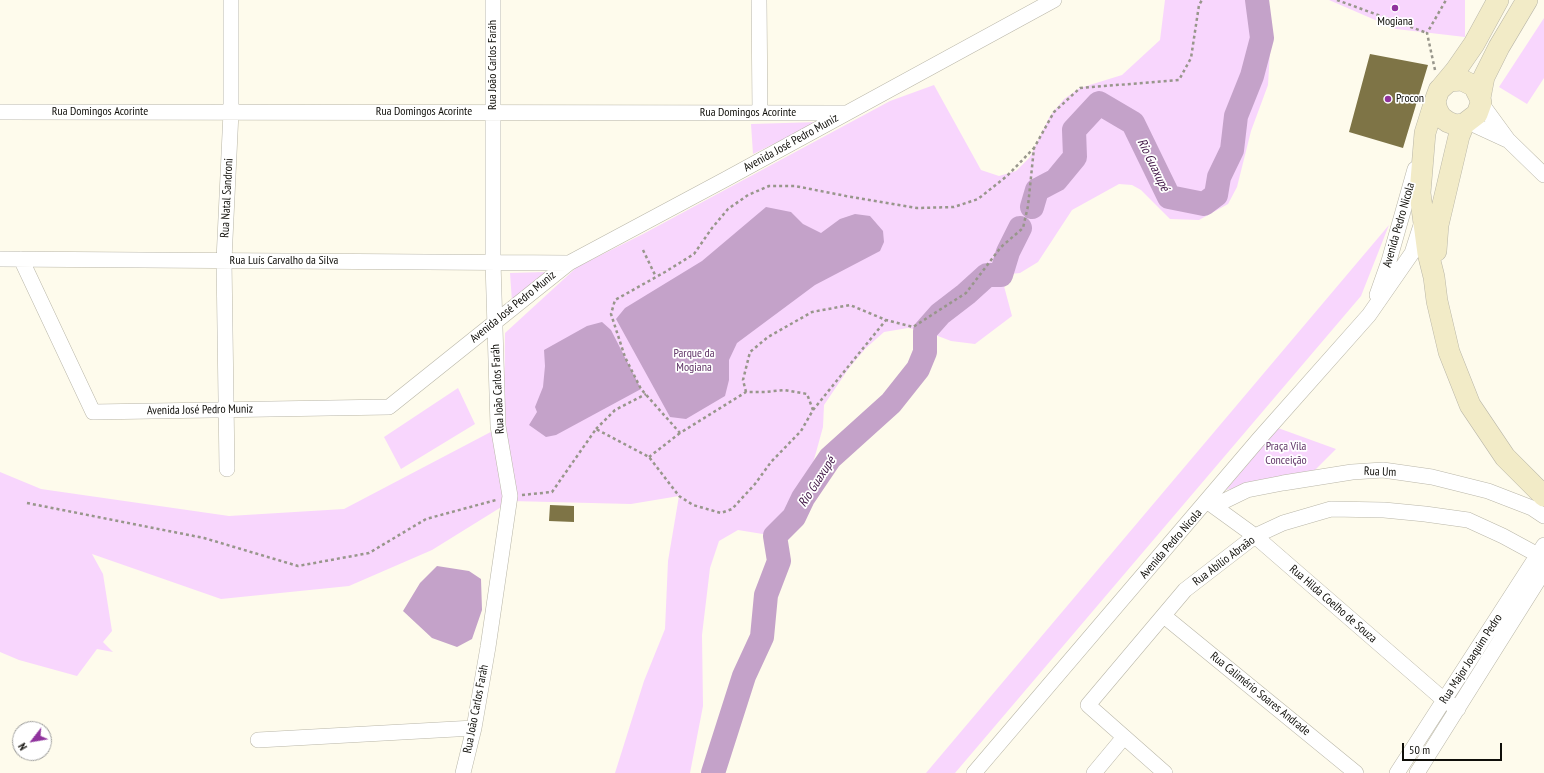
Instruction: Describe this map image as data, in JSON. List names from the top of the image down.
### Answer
{
  "streets": {
    "street": [
      "Rua João Carlos Faráh",
      "Rua Domingos Acorinte",
      "Avenida José Pedro Muniz",
      "Rua Natal Sandroni",
      "Avenida Pedro Nicola",
      "Rua Luís Carvalho da Silva",
      "Rua Um",
      "Rua Abílio Abraão",
      "Rua Hilda Coelho de Souza",
      "Rua Major Joaquim Pedro",
      "Rua Calimério Soares Andrade"
    ]
  },
  "crossings": [
    ["Rua João Carlos Faráh", "Rua Domingos Acorinte"],
    ["Rua João Carlos Faráh", "Avenida José Pedro Muniz"],
    ["Rua João Carlos Faráh", "Rua Luís Carvalho da Silva"],
    ["Rua Domingos Acorinte", "Avenida José Pedro Muniz"],
    ["Rua Domingos Acorinte", "Rua Natal Sandroni"],
    ["Avenida José Pedro Muniz", "Rua Natal Sandroni"],
    ["Avenida José Pedro Muniz", "Rua Luís Carvalho da Silva"],
    ["Rua Natal Sandroni", "Rua Luís Carvalho da Silva"],
    ["Avenida Pedro Nicola", "Rua Um"],
    ["Avenida Pedro Nicola", "Rua Hilda Coelho de Souza"],
    ["Rua Um", "Rua Hilda Coelho de Souza"],
    ["Rua Abílio Abraão", "Rua Hilda Coelho de Souza"],
    ["Rua Abílio Abraão", "Rua Major Joaquim Pedro"],
    ["Rua Abílio Abraão", "Rua Calimério Soares Andrade"],
    ["Rua Hilda Coelho de Souza", "Rua Major Joaquim Pedro"]
  ],
  "water": ["Rio Guaxupé"],
  "parks": ["Parque da Mogiana", "Praça Vila Conceição"],
  "places": ["Mogiana", "Procon"],
  "scale_bar": "50 m",
  "north": "bottom left"
}
